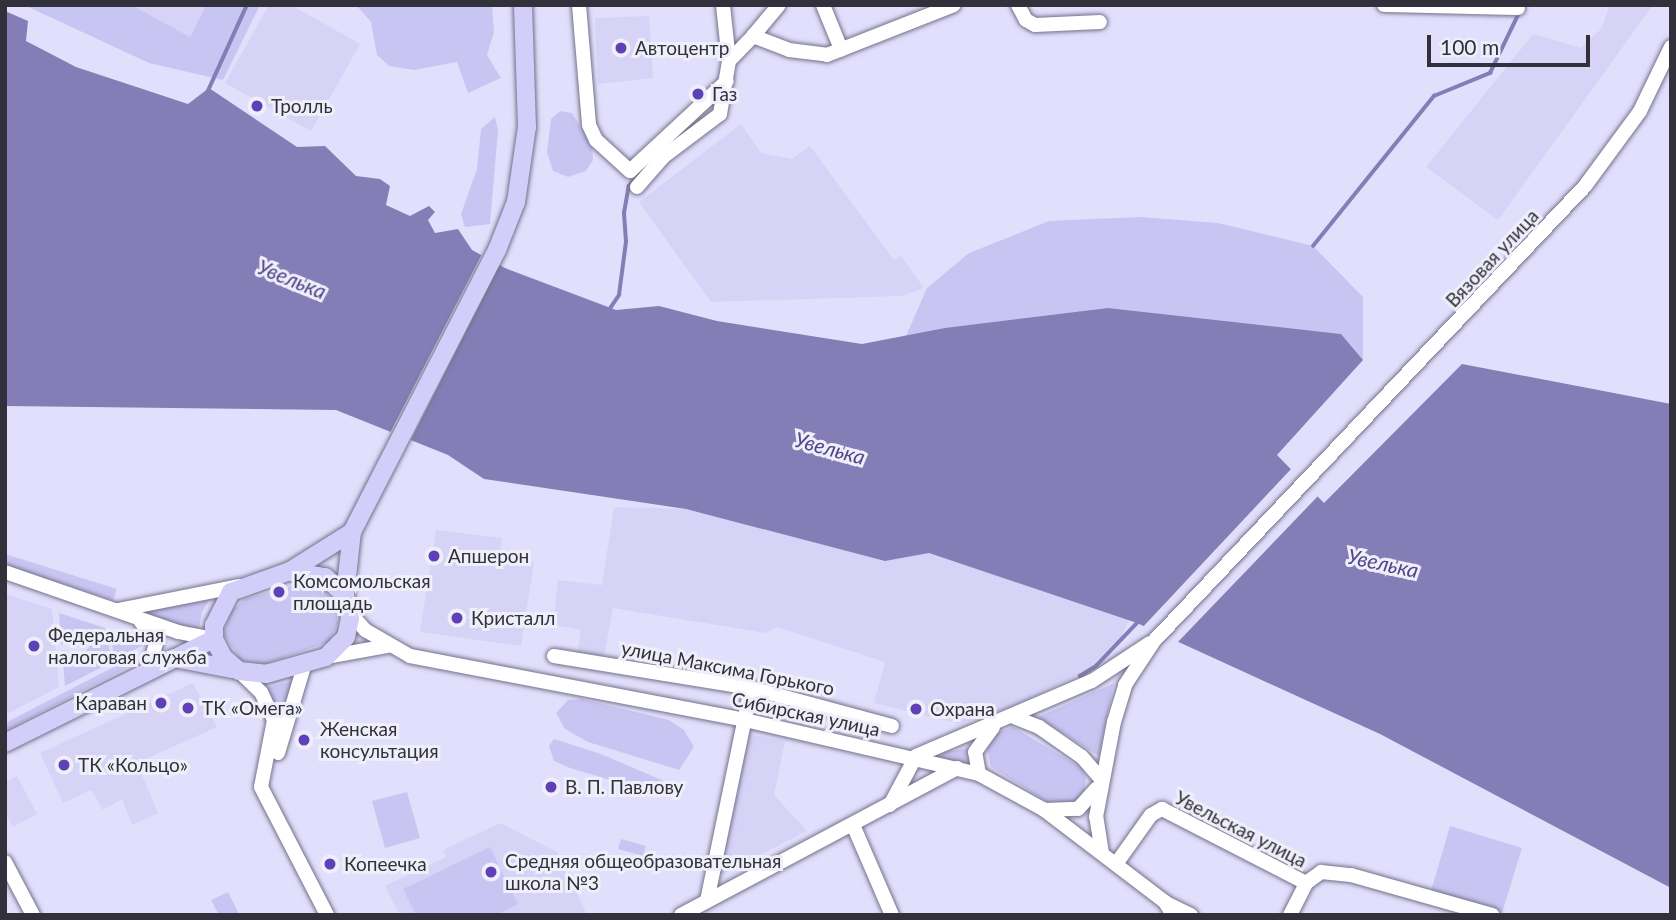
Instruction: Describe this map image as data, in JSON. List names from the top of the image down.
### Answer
{
  "streets": {
    "street": [
      "Вязовая улица",
      "улица Максима Горького",
      "Сибирская улица",
      "Увельская улица"
    ]
  },
  "crossings": [
    ["Сибирская улица", "Увельская улица"]
  ],
  "water": ["Увелька"],
  "places": [
    "Автоцентр",
    "Газ",
    "Тролль",
    "Апшерон",
    "Комсомольская площадь",
    "Кристалл",
    "Федеральная налоговая служба",
    "Караван",
    "ТК «Омега»",
    "Охрана",
    "Женская консультация",
    "ТК «Кольцо»",
    "В. П. Павлову",
    "Копеечка",
    "Средняя общеобразовательная школа №3"
  ],
  "scale_bar": "100 m"
}
